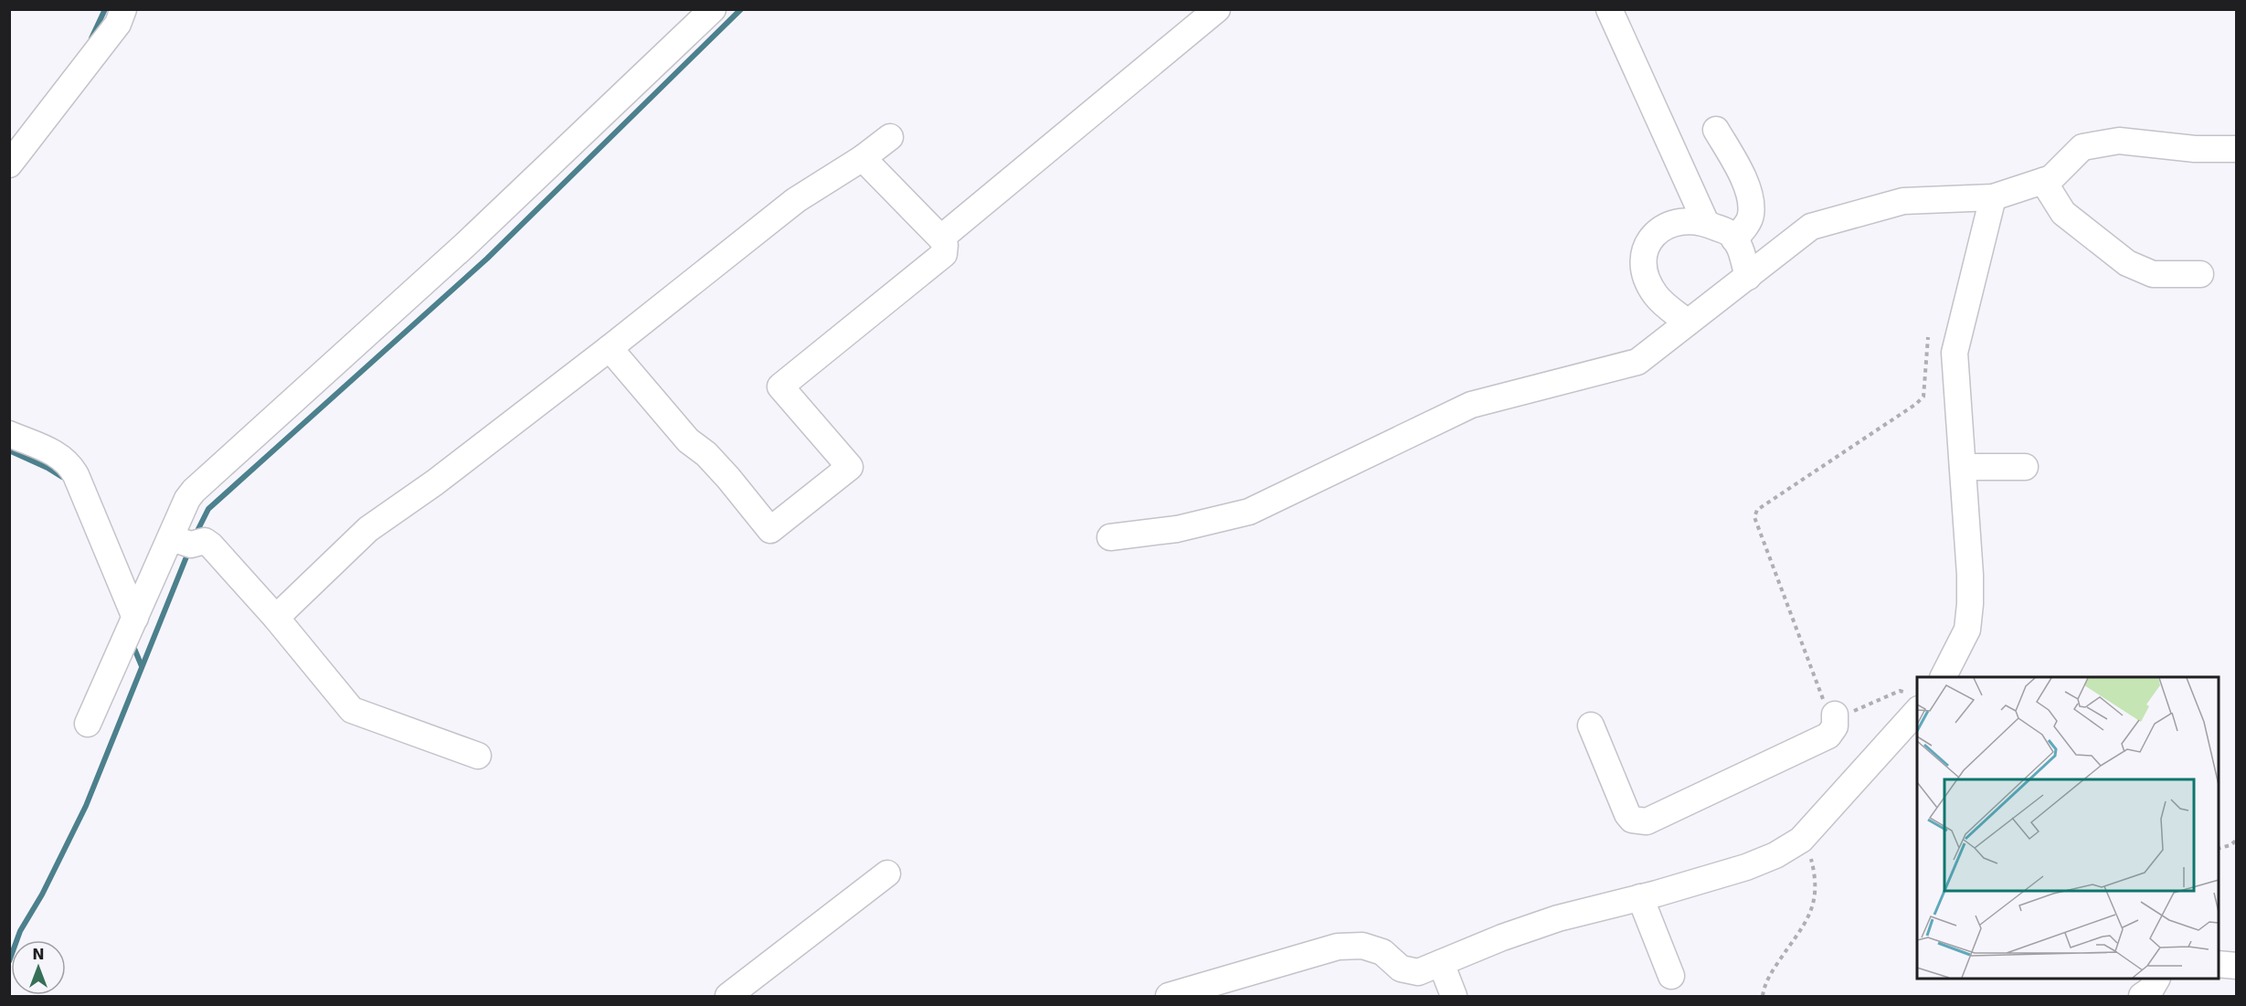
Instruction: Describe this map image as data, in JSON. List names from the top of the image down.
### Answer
{
  "north": "top"
}
